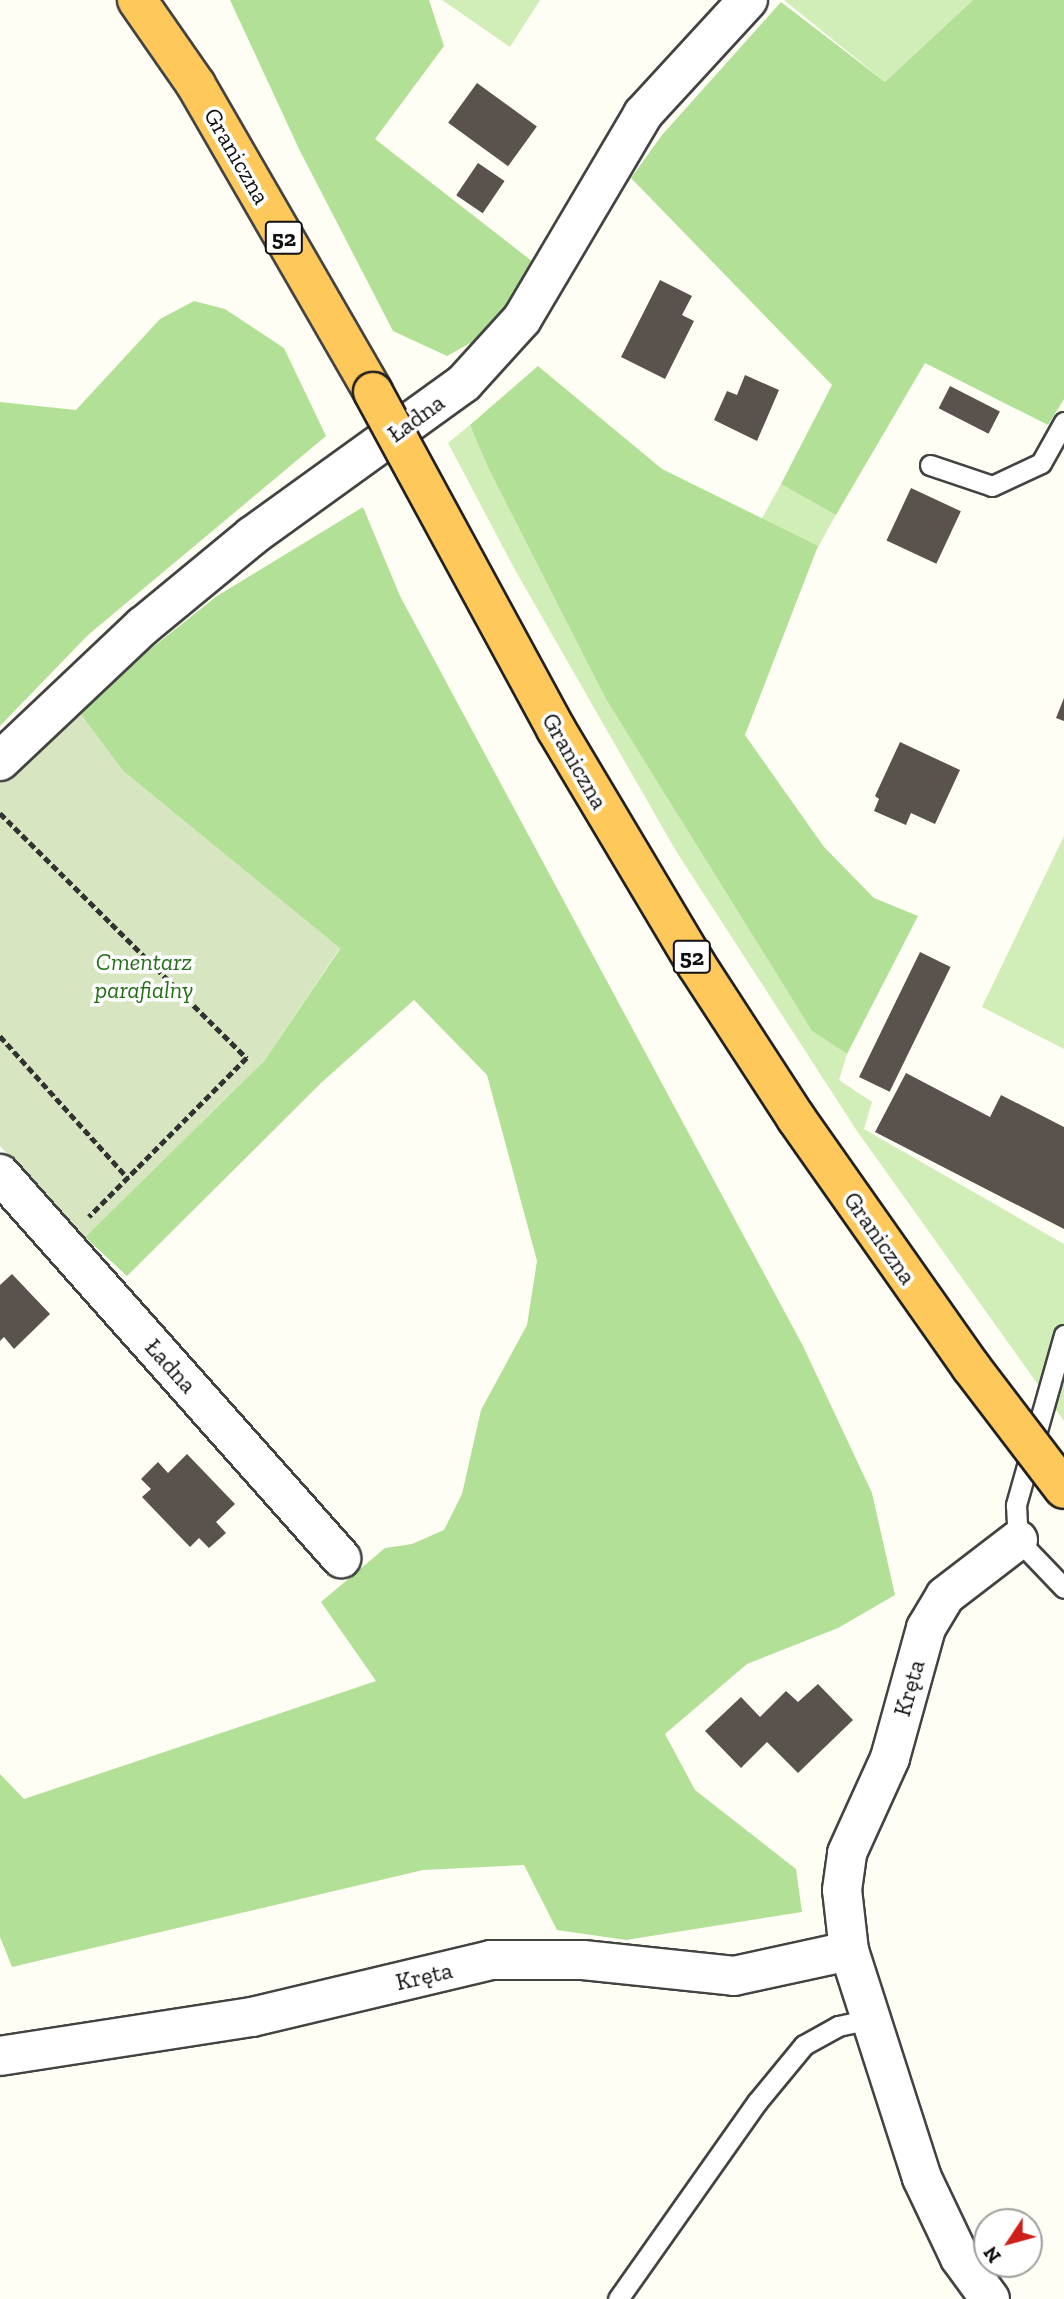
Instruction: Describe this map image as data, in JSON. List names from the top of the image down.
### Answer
{
  "streets": {
    "highway": ["Graniczna", "52"],
    "street": ["Ładna", "Kręta"]
  },
  "parks": ["Cmentarz parafialny"],
  "north": "bottom left"
}
